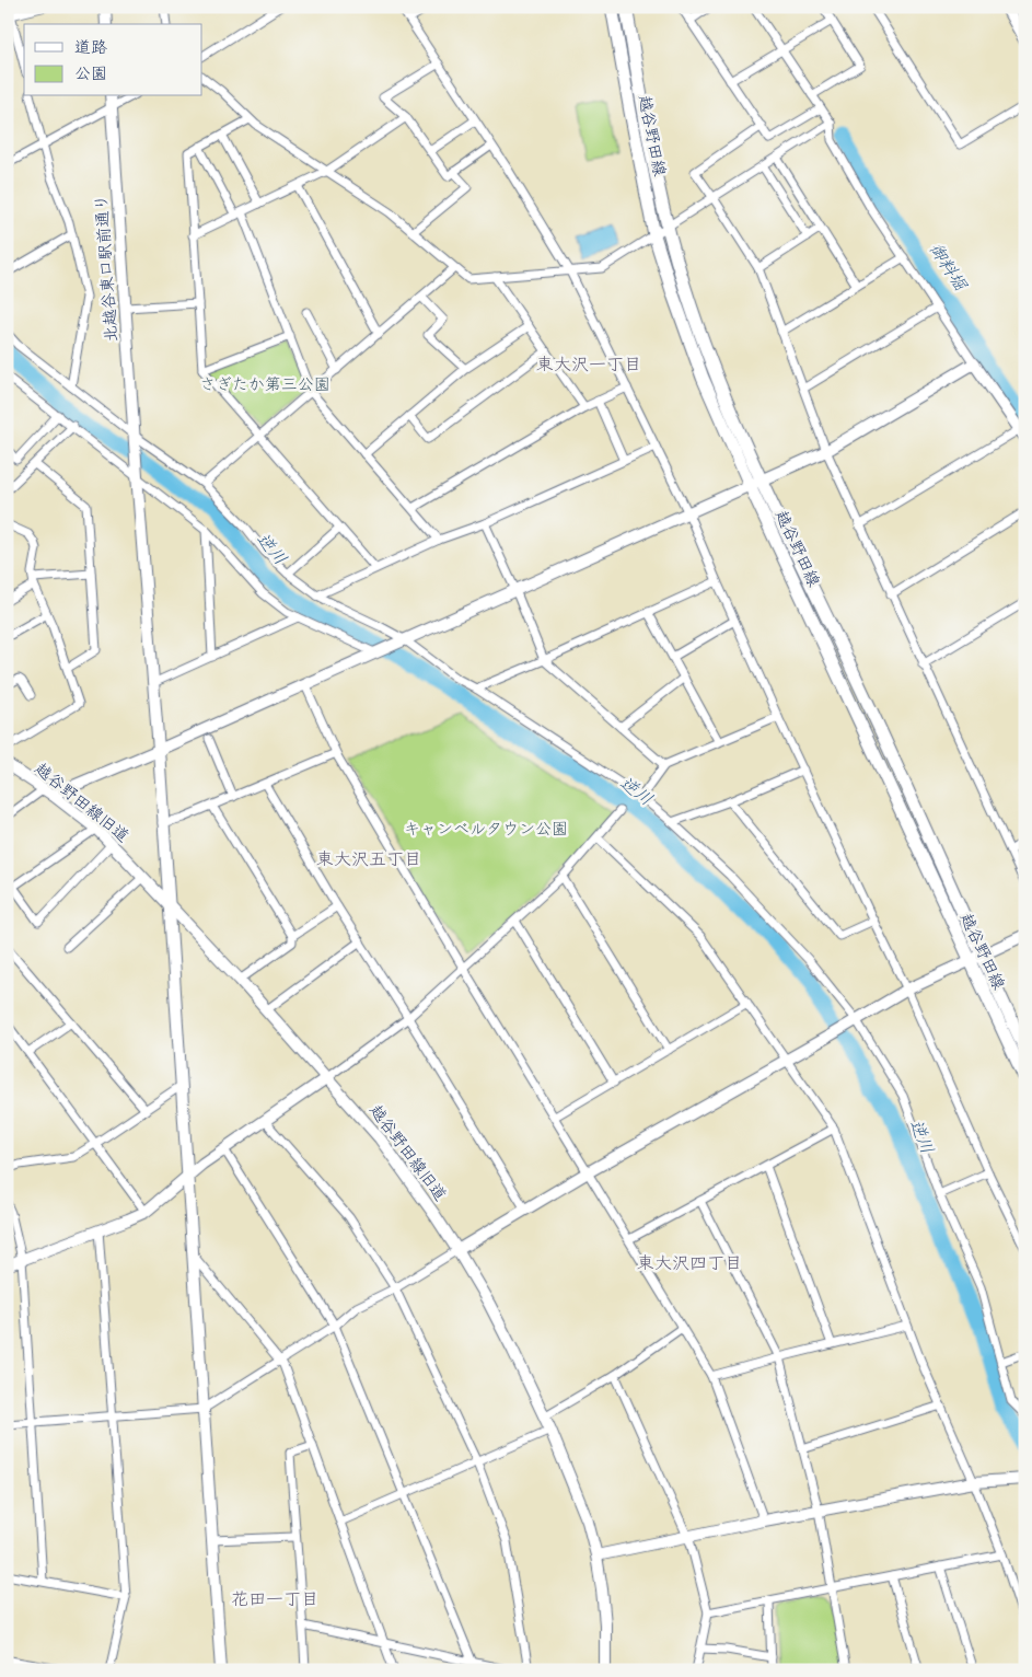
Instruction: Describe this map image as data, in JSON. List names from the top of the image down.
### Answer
{
  "streets": {
    "main road": ["越谷野田線"],
    "street": ["北越谷東口駅前通り", "越谷野田線旧道"]
  },
  "crossings": [
    ["北越谷東口駅前通り", "越谷野田線旧道"]
  ],
  "districts": [
    "東大沢一丁目",
    "東大沢五丁目",
    "東大沢四丁目",
    "花田一丁目"
  ],
  "water": ["御料堀", "逆川"],
  "parks": ["さぎたか第三公園", "キャンベルタウン公園"],
  "legend": ["道路", "公園"]
}
